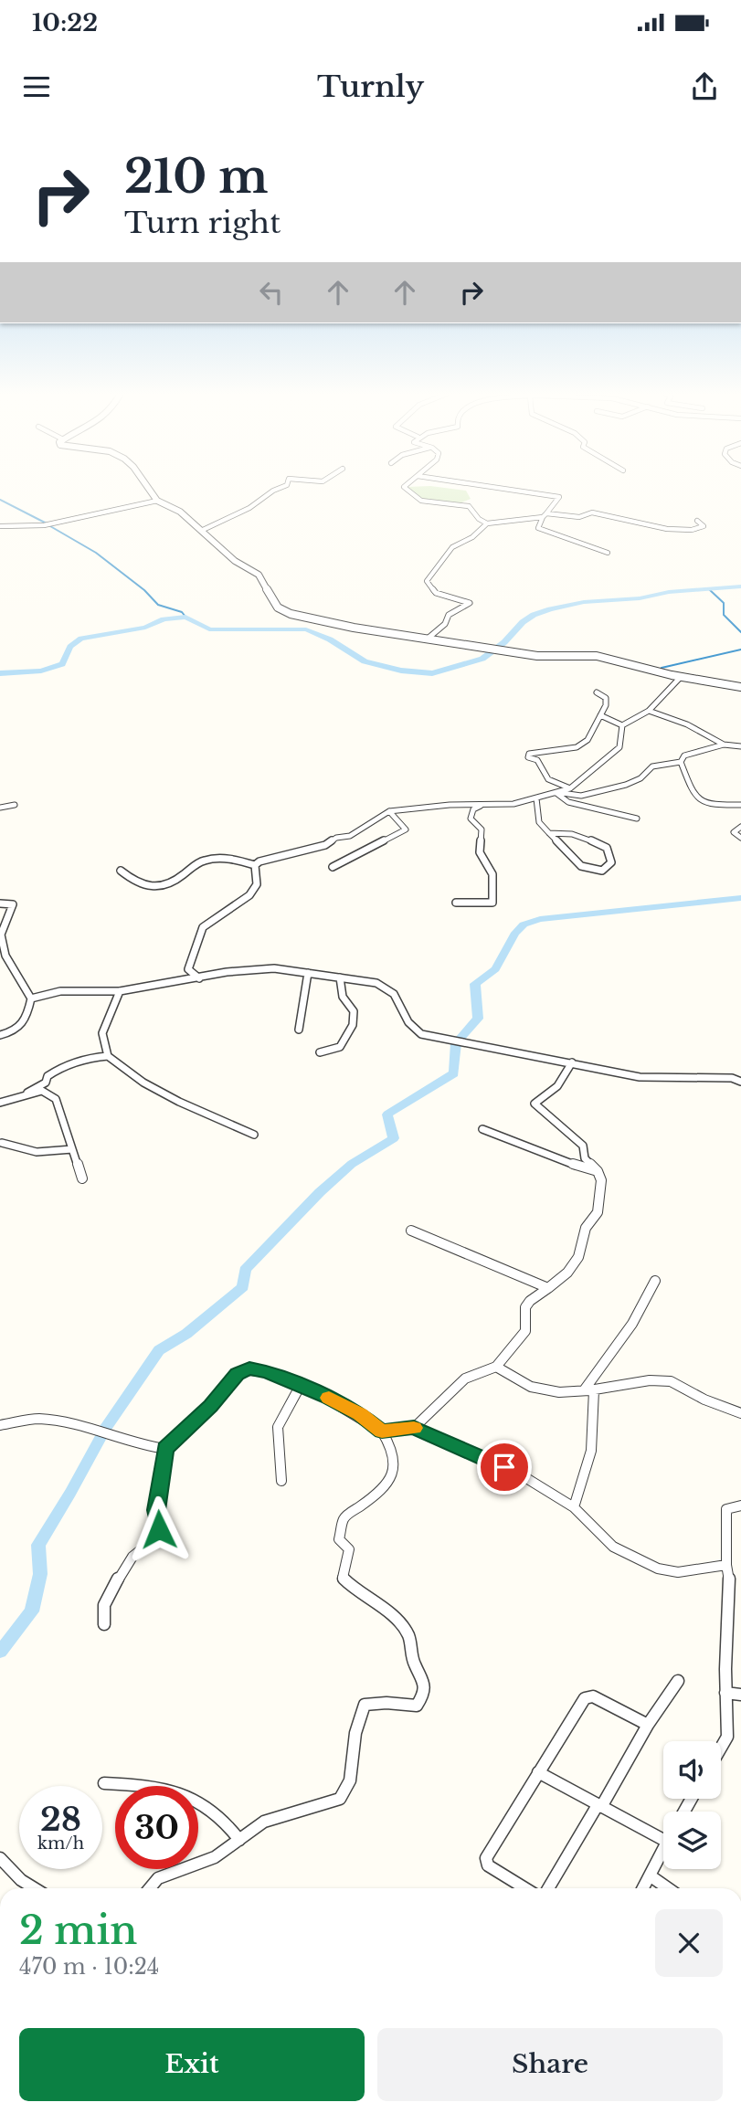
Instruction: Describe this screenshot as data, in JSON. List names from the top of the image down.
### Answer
{
  "page": {
    "status": "10:22",
    "header": "Turnly",
    "turn": ["210 m", "Turn right"],
    "speed": "28 km/h",
    "limit": "30",
    "heading": ["2 min", "470 m · 10:24"],
    "buttons": ["Exit", "Share"]
  }
}
